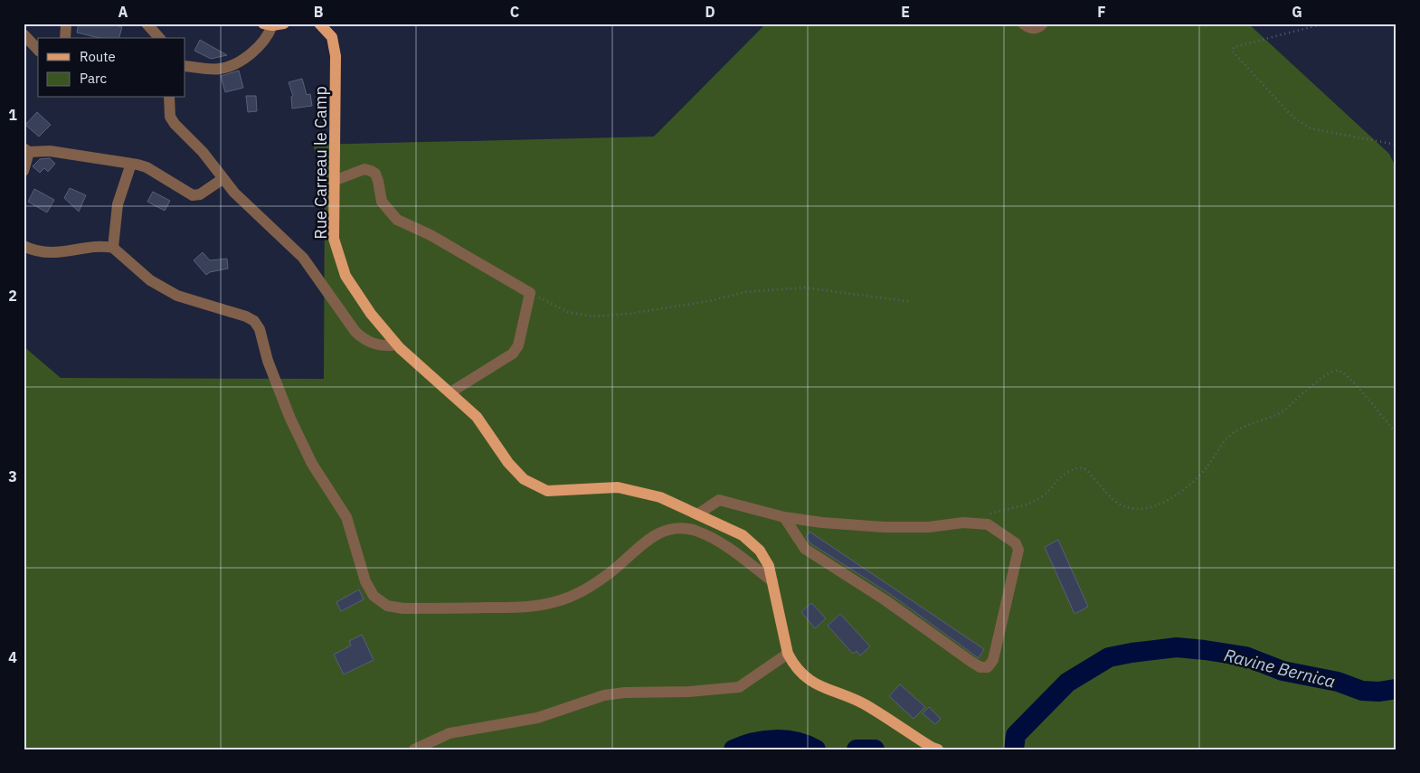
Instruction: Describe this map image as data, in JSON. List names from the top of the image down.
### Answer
{
  "streets": {
    "main road": ["Rue Carreau le Camp"]
  },
  "water": ["Ravine Bernica"],
  "legend": ["Route", "Parc"],
  "grid": {
    "columns": [
      "A",
      "B",
      "C",
      "D",
      "E",
      "F",
      "G"
    ],
    "rows": [
      "1",
      "2",
      "3",
      "4"
    ]
  }
}
